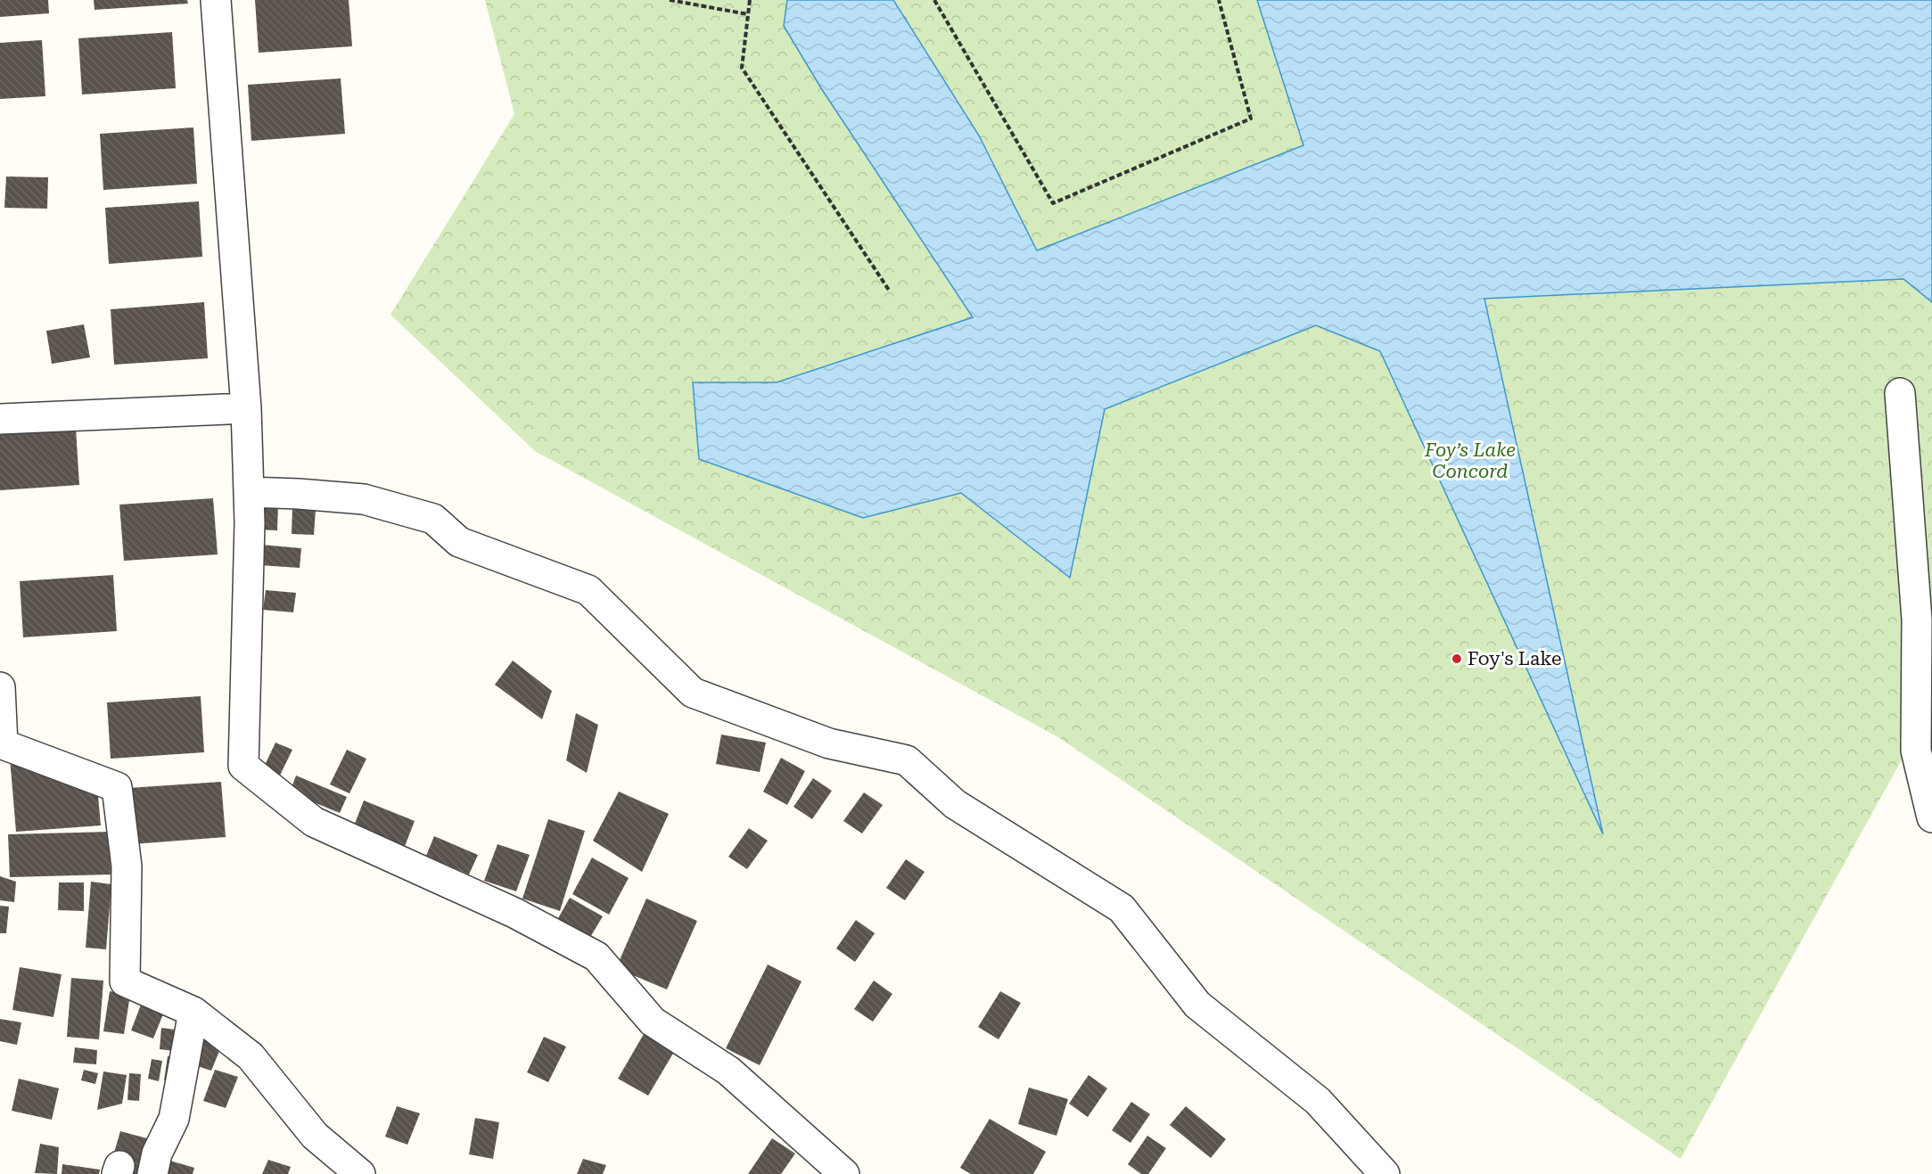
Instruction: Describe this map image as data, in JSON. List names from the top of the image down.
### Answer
{
  "parks": ["Foy’s Lake Concord"],
  "places": ["Foy's Lake"]
}
